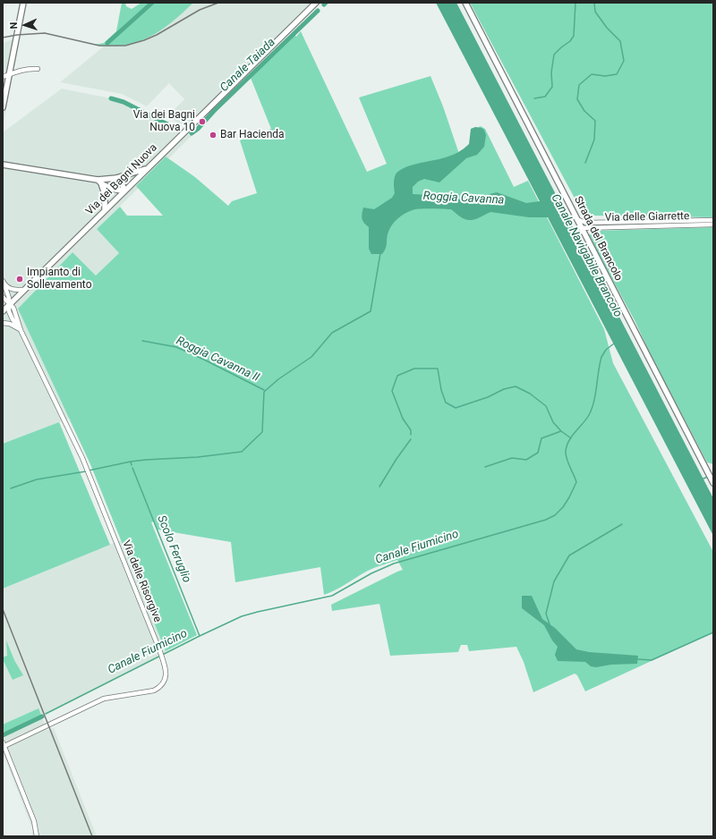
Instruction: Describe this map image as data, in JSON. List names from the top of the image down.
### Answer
{
  "streets": {
    "street": [
      "Via dei Bagni Nuova",
      "Via delle Giarrette",
      "Strada del Brancolo",
      "Via delle Risorgive"
    ]
  },
  "crossings": [
    ["Via dei Bagni Nuova", "Via delle Risorgive"],
    ["Via delle Giarrette", "Strada del Brancolo"]
  ],
  "water": [
    "Canale Taiada",
    "Roggia Cavanna",
    "Canale Navigabile Brancolo",
    "Roggia Cavanna II",
    "Canale Fiumicino",
    "Scolo Feruglio"
  ],
  "places": ["Via dei Bagni Nuova 10", "Bar Hacienda", "Impianto di Sollevamento"],
  "north": "left"
}
